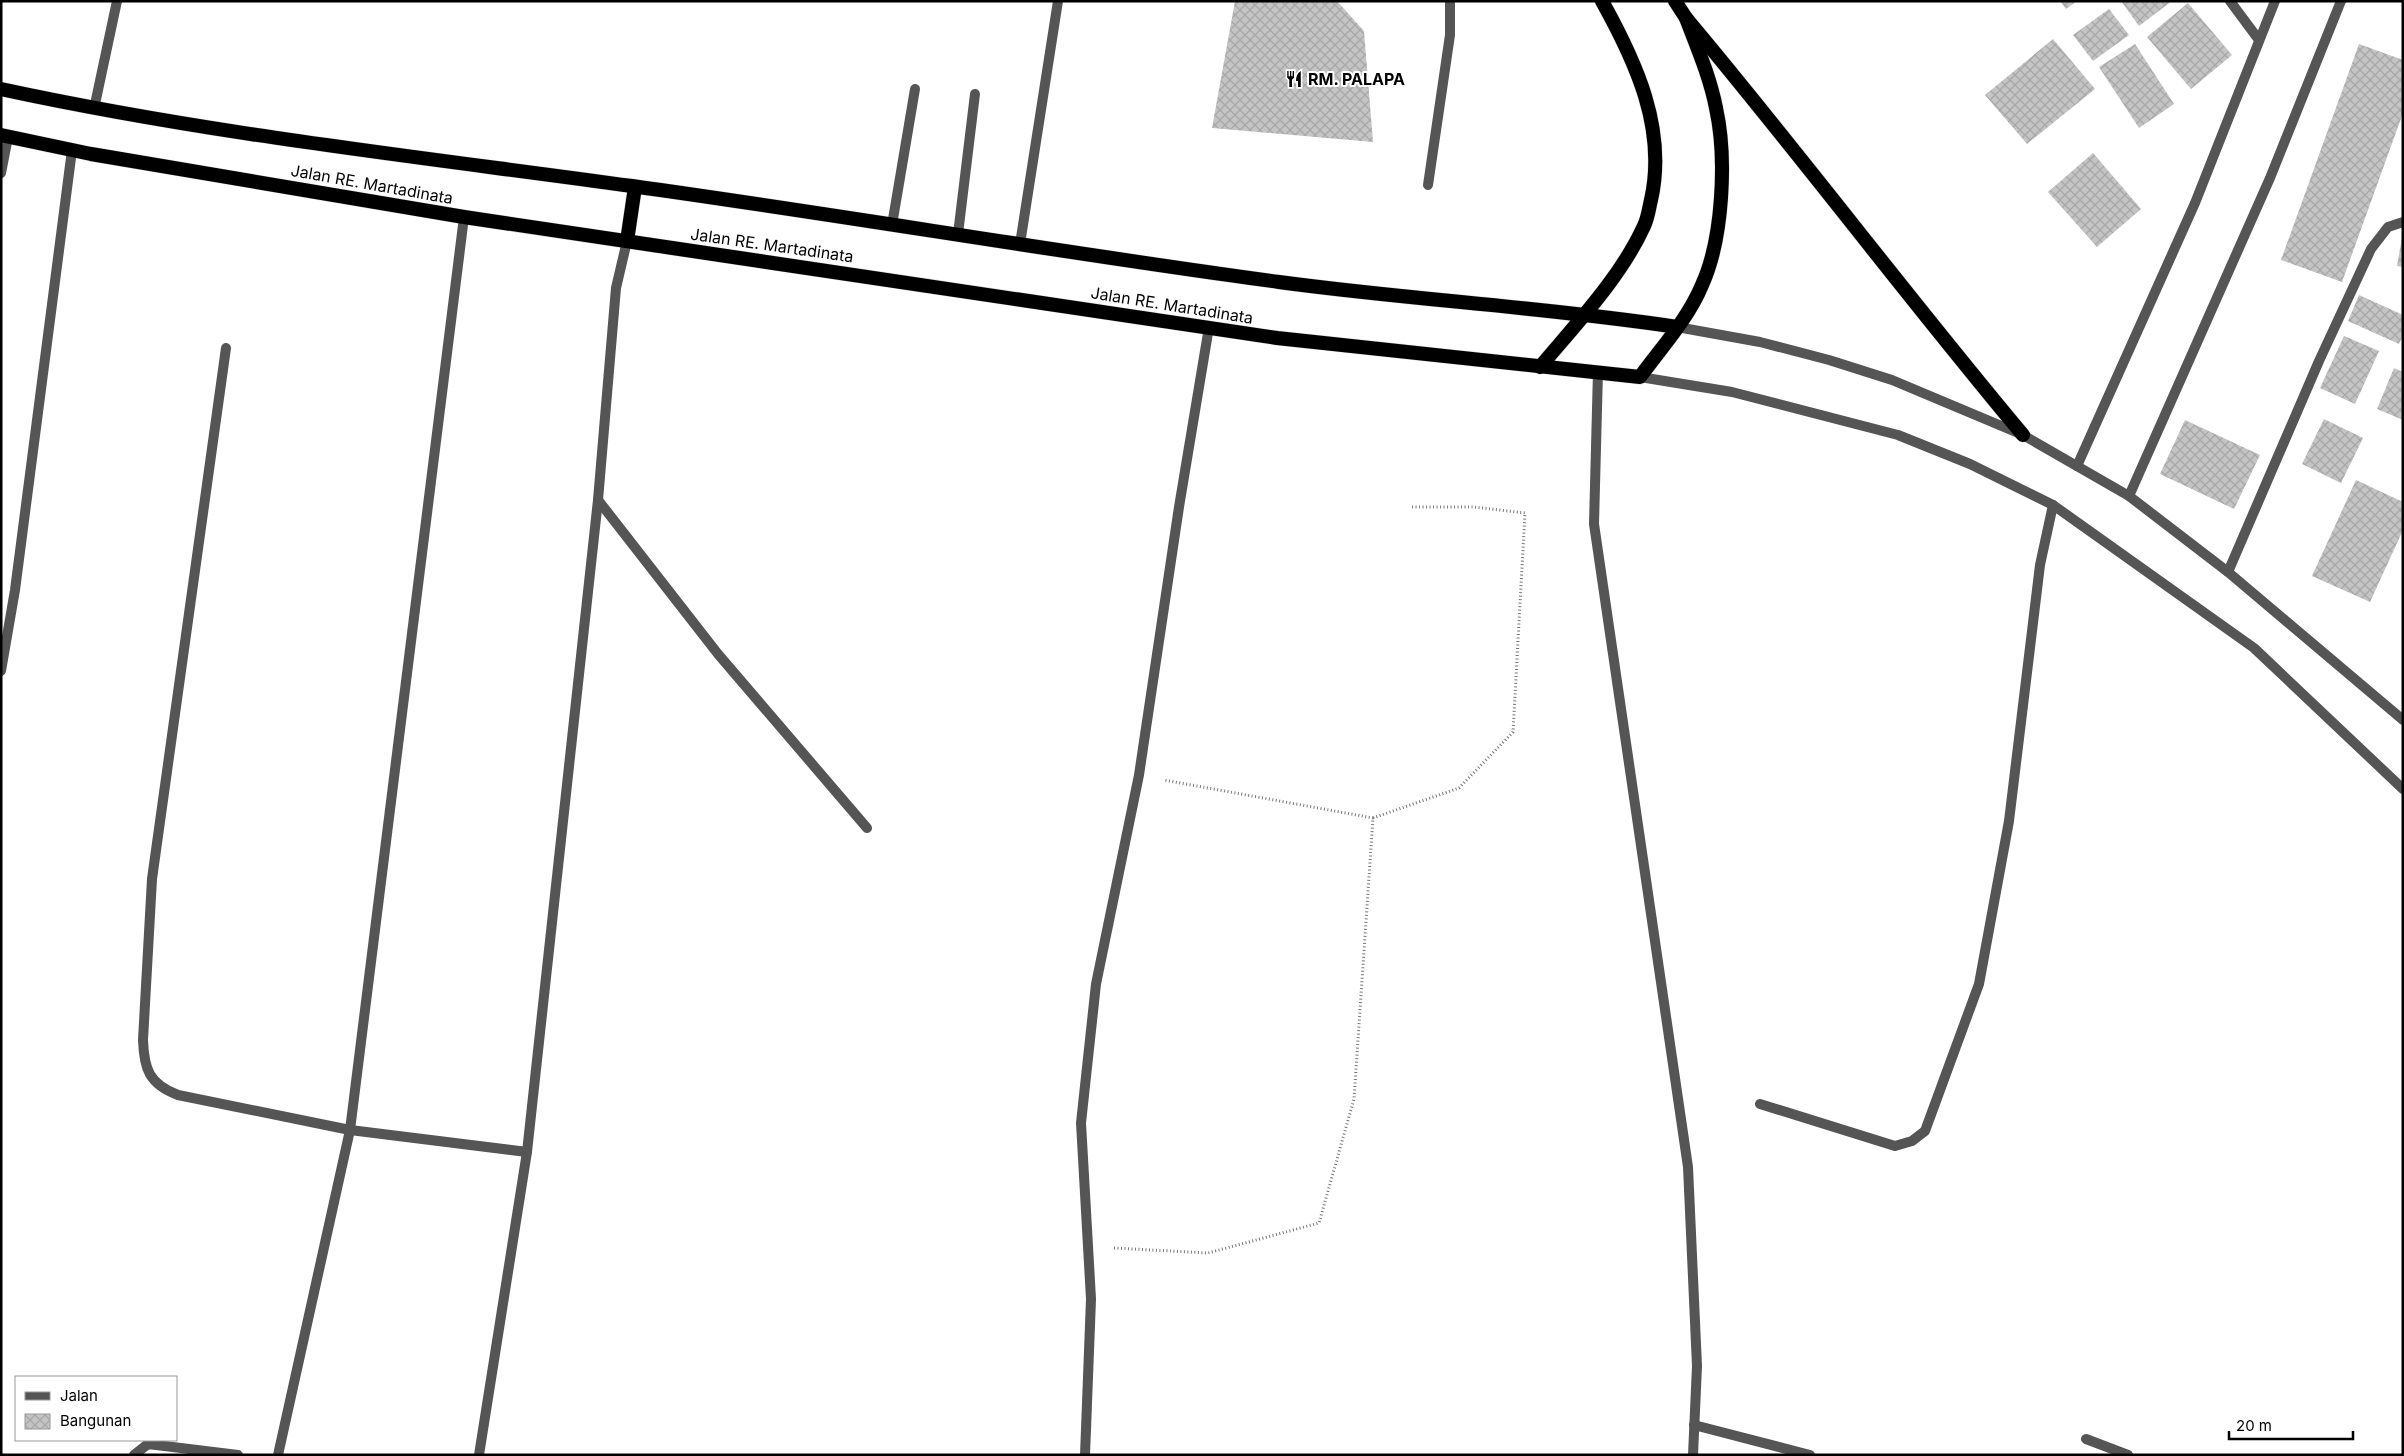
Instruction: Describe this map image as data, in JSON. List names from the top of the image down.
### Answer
{
  "streets": {
    "highway": ["Jalan RE. Martadinata"]
  },
  "places": {
    "restaurant": ["RM. PALAPA"]
  },
  "legend": ["Jalan", "Bangunan"],
  "scale_bar": "20 m"
}
